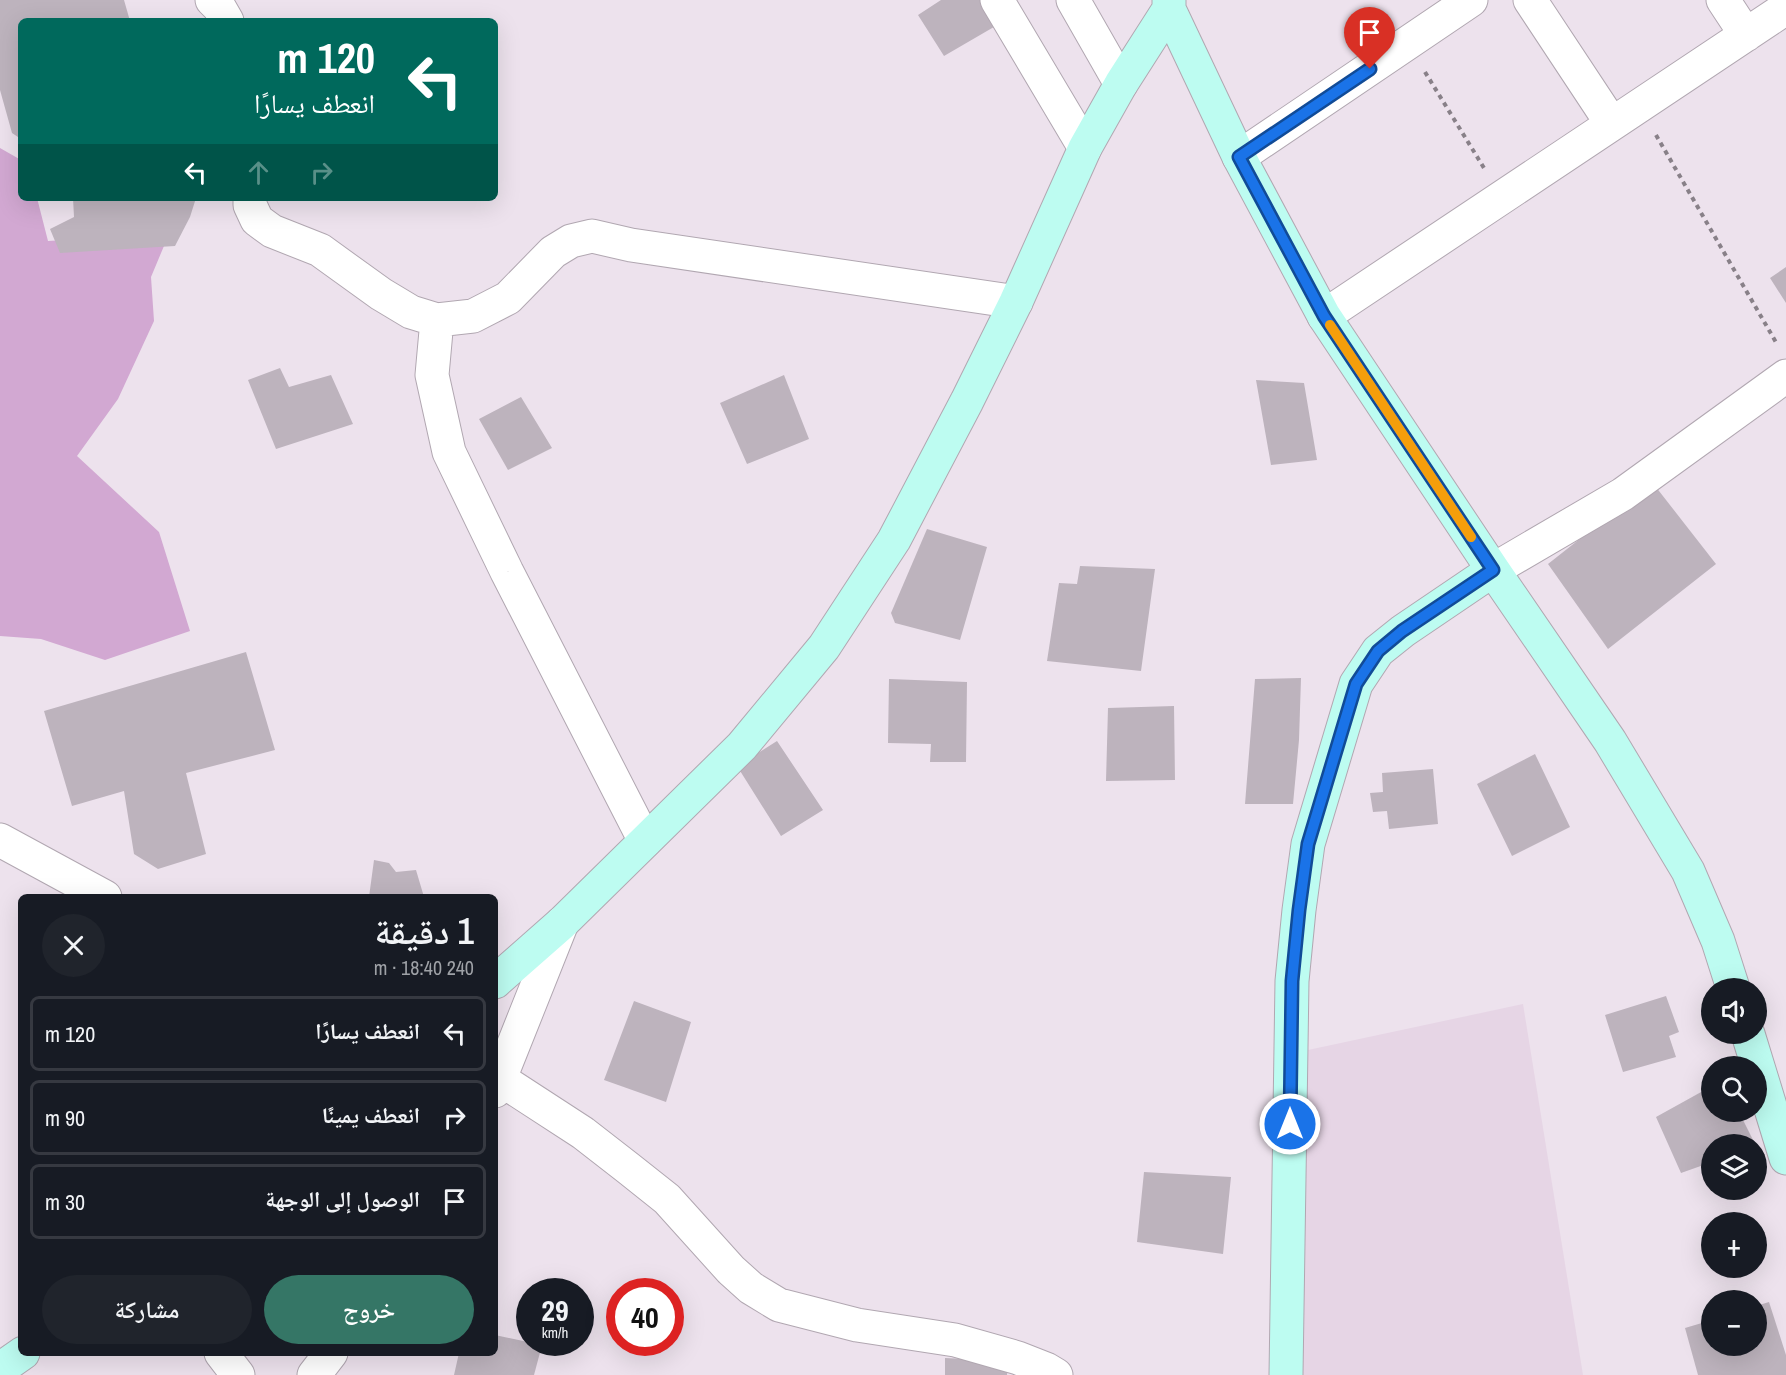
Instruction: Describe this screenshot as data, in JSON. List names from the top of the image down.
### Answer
{
  "page": {
    "turn": ["120 m", "انعطف يسارًا"],
    "heading": ["1 دقيقة", "240 m · 18:40"],
    "map_buttons": ["+", "−"],
    "list": [
      {
        "name": "انعطف يسارًا",
        "value": "120 m"
      },
      {
        "name": "انعطف يمينًا",
        "value": "90 m"
      },
      {
        "name": "الوصول إلى الوجهة",
        "value": "30 m"
      }
    ],
    "buttons": ["خروج", "مشاركة"],
    "speed": "29 km/h",
    "limit": "40"
  }
}
